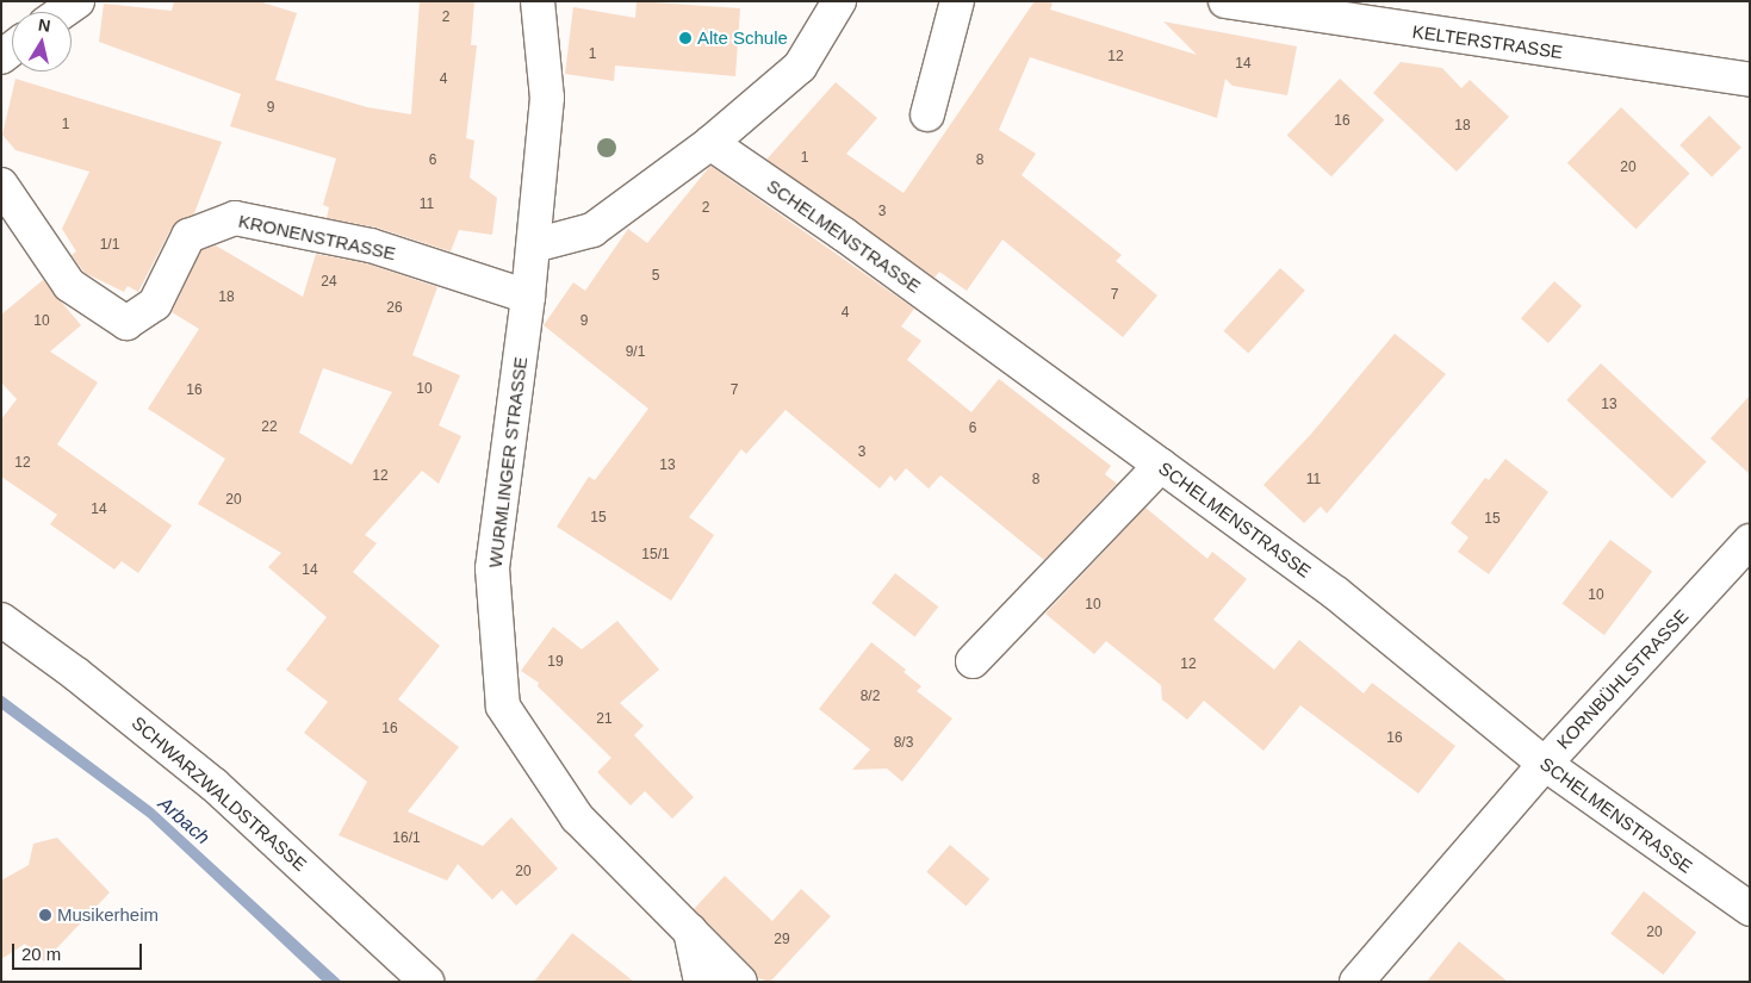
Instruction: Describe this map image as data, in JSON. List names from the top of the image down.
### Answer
{
  "streets": {
    "street": [
      "KELTERSTRASSE",
      "SCHELMENSTRASSE",
      "KRONENSTRASSE",
      "WURMLINGER STRASSE",
      "KORNBÜHLSTRASSE",
      "SCHWARZWALDSTRASSE"
    ]
  },
  "crossings": [
    ["SCHELMENSTRASSE", "KORNBÜHLSTRASSE"],
    ["KRONENSTRASSE", "WURMLINGER STRASSE"]
  ],
  "water": ["Arbach"],
  "places": ["Alte Schule", "Musikerheim"],
  "house_numbers": [
    "2",
    "1",
    "12",
    "14",
    "4",
    "9",
    "16",
    "1",
    "18",
    "1",
    "6",
    "8",
    "20",
    "11",
    "2",
    "3",
    "1/1",
    "5",
    "24",
    "7",
    "18",
    "26",
    "4",
    "10",
    "9",
    "9/1",
    "10",
    "16",
    "7",
    "13",
    "22",
    "6",
    "3",
    "12",
    "13",
    "12",
    "8",
    "11",
    "20",
    "14",
    "15",
    "15",
    "15/1",
    "14",
    "10",
    "10",
    "19",
    "12",
    "8/2",
    "21",
    "16",
    "16",
    "8/3",
    "16/1",
    "20",
    "20",
    "29"
  ],
  "scale_bar": "20 m",
  "north": "top"
}
